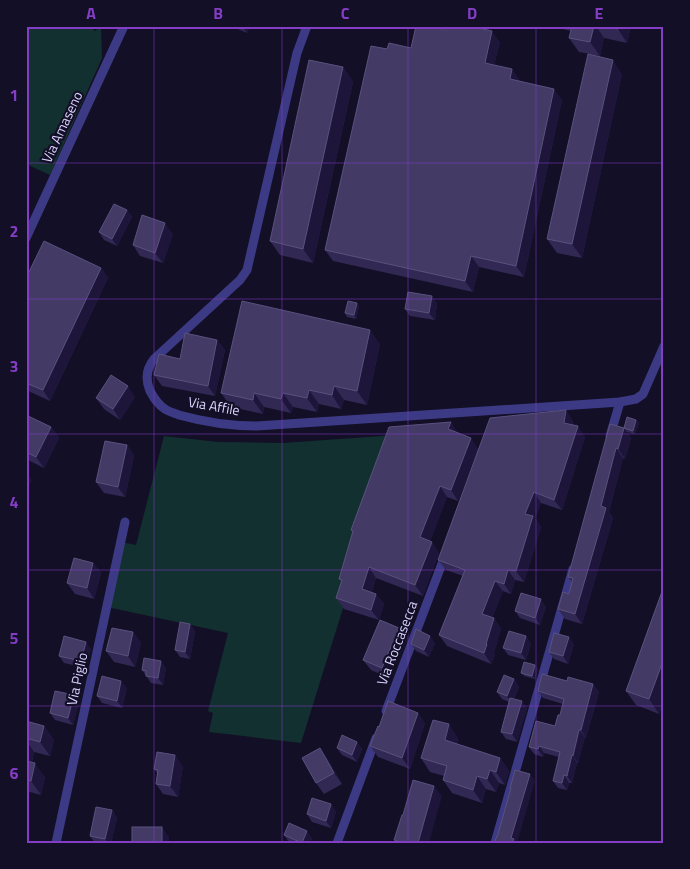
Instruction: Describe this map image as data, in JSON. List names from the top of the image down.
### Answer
{
  "streets": {
    "street": [
      "Via Amaseno",
      "Via Affile",
      "Via Roccasecca",
      "Via Piglio"
    ]
  },
  "grid": {
    "columns": [
      "A",
      "B",
      "C",
      "D",
      "E"
    ],
    "rows": [
      "1",
      "2",
      "3",
      "4",
      "5",
      "6"
    ]
  }
}
